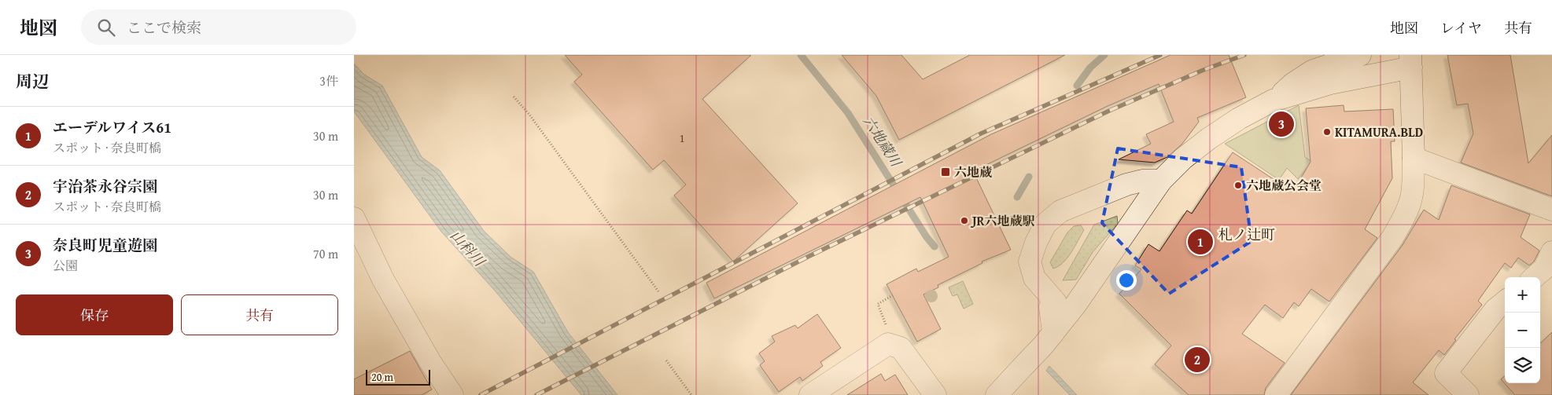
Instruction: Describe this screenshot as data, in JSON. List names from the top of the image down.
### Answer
{
  "districts": ["札ノ辻町"],
  "water": ["六地蔵川", "山科川"],
  "places": {
    "other": ["KITAMURA.BLD", "六地蔵公会堂", "JR六地蔵駅"],
    "transit": ["六地蔵"]
  },
  "house_numbers": ["1"],
  "scale_bar": "20 m",
  "page": {
    "header": "地図",
    "search": "ここで検索",
    "nav": ["地図", "レイヤ", "共有"],
    "heading": ["周辺", "3件"],
    "list": [
      {
        "mark": "1",
        "name": "エーデルワイス61",
        "note": "スポット · 奈良町橋",
        "value": "30 m"
      },
      {
        "mark": "2",
        "name": "宇治茶永谷宗園",
        "note": "スポット · 奈良町橋",
        "value": "30 m"
      },
      {
        "mark": "3",
        "name": "奈良町児童遊園",
        "note": "公園",
        "value": "70 m"
      }
    ],
    "pins": ["3", "1", "2"],
    "map_buttons": ["+", "−"],
    "buttons": ["保存", "共有"],
    "scale": "20 m"
  }
}
